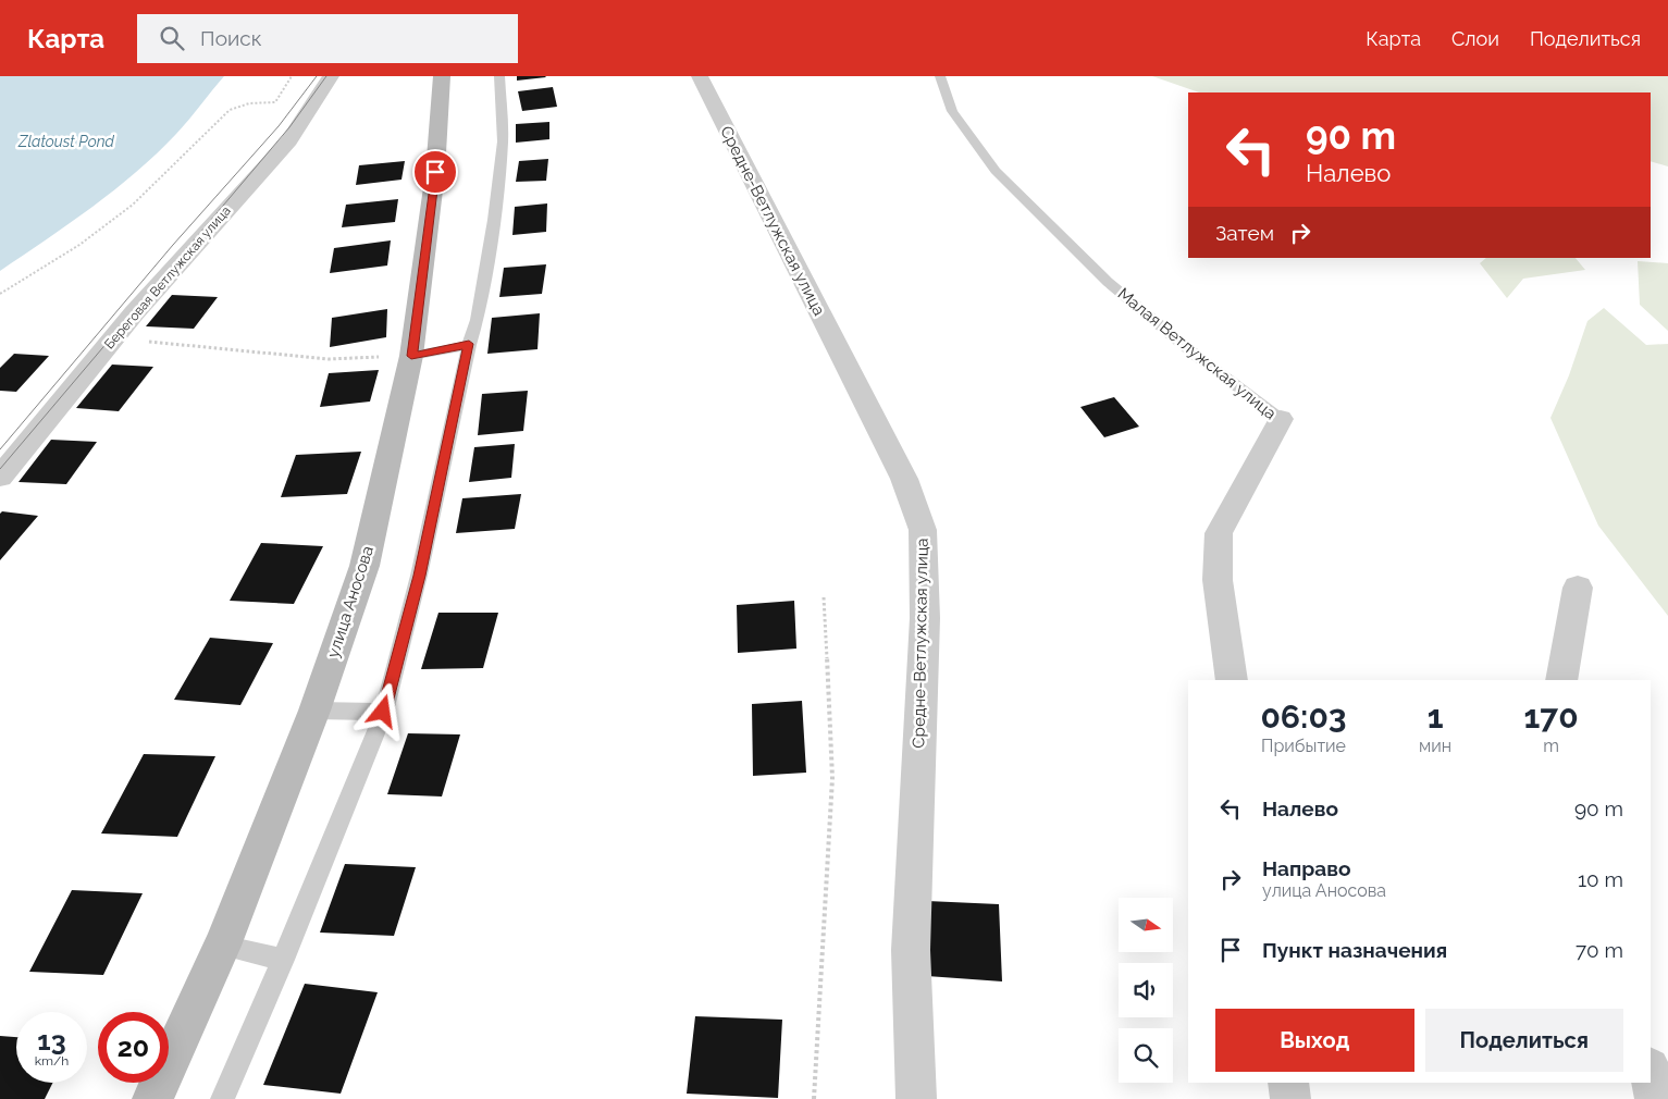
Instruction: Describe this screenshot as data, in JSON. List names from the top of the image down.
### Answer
{
  "streets": {
    "main road": ["улица Аносова"],
    "street": ["Средне-Ветлужская улица", "Береговая Ветлужская улица", "Малая Ветлужская улица"]
  },
  "water": ["Zlatoust Pond"],
  "north": "right",
  "page": {
    "header": "Карта",
    "search": "Поиск",
    "nav": ["Карта", "Слои", "Поделиться"],
    "turn": ["90 m", "Налево"],
    "then": "Затем",
    "eta": [
      "06:03",
      "Прибытие",
      "1",
      "мин",
      "170",
      "m"
    ],
    "list": [
      {
        "name": "Налево",
        "value": "90 m"
      },
      {
        "name": "Направо",
        "note": "улица Аносова",
        "value": "10 m"
      },
      {
        "name": "Пункт назначения",
        "value": "70 m"
      }
    ],
    "buttons": ["Выход", "Поделиться"],
    "speed": "13 km/h",
    "limit": "20"
  }
}
